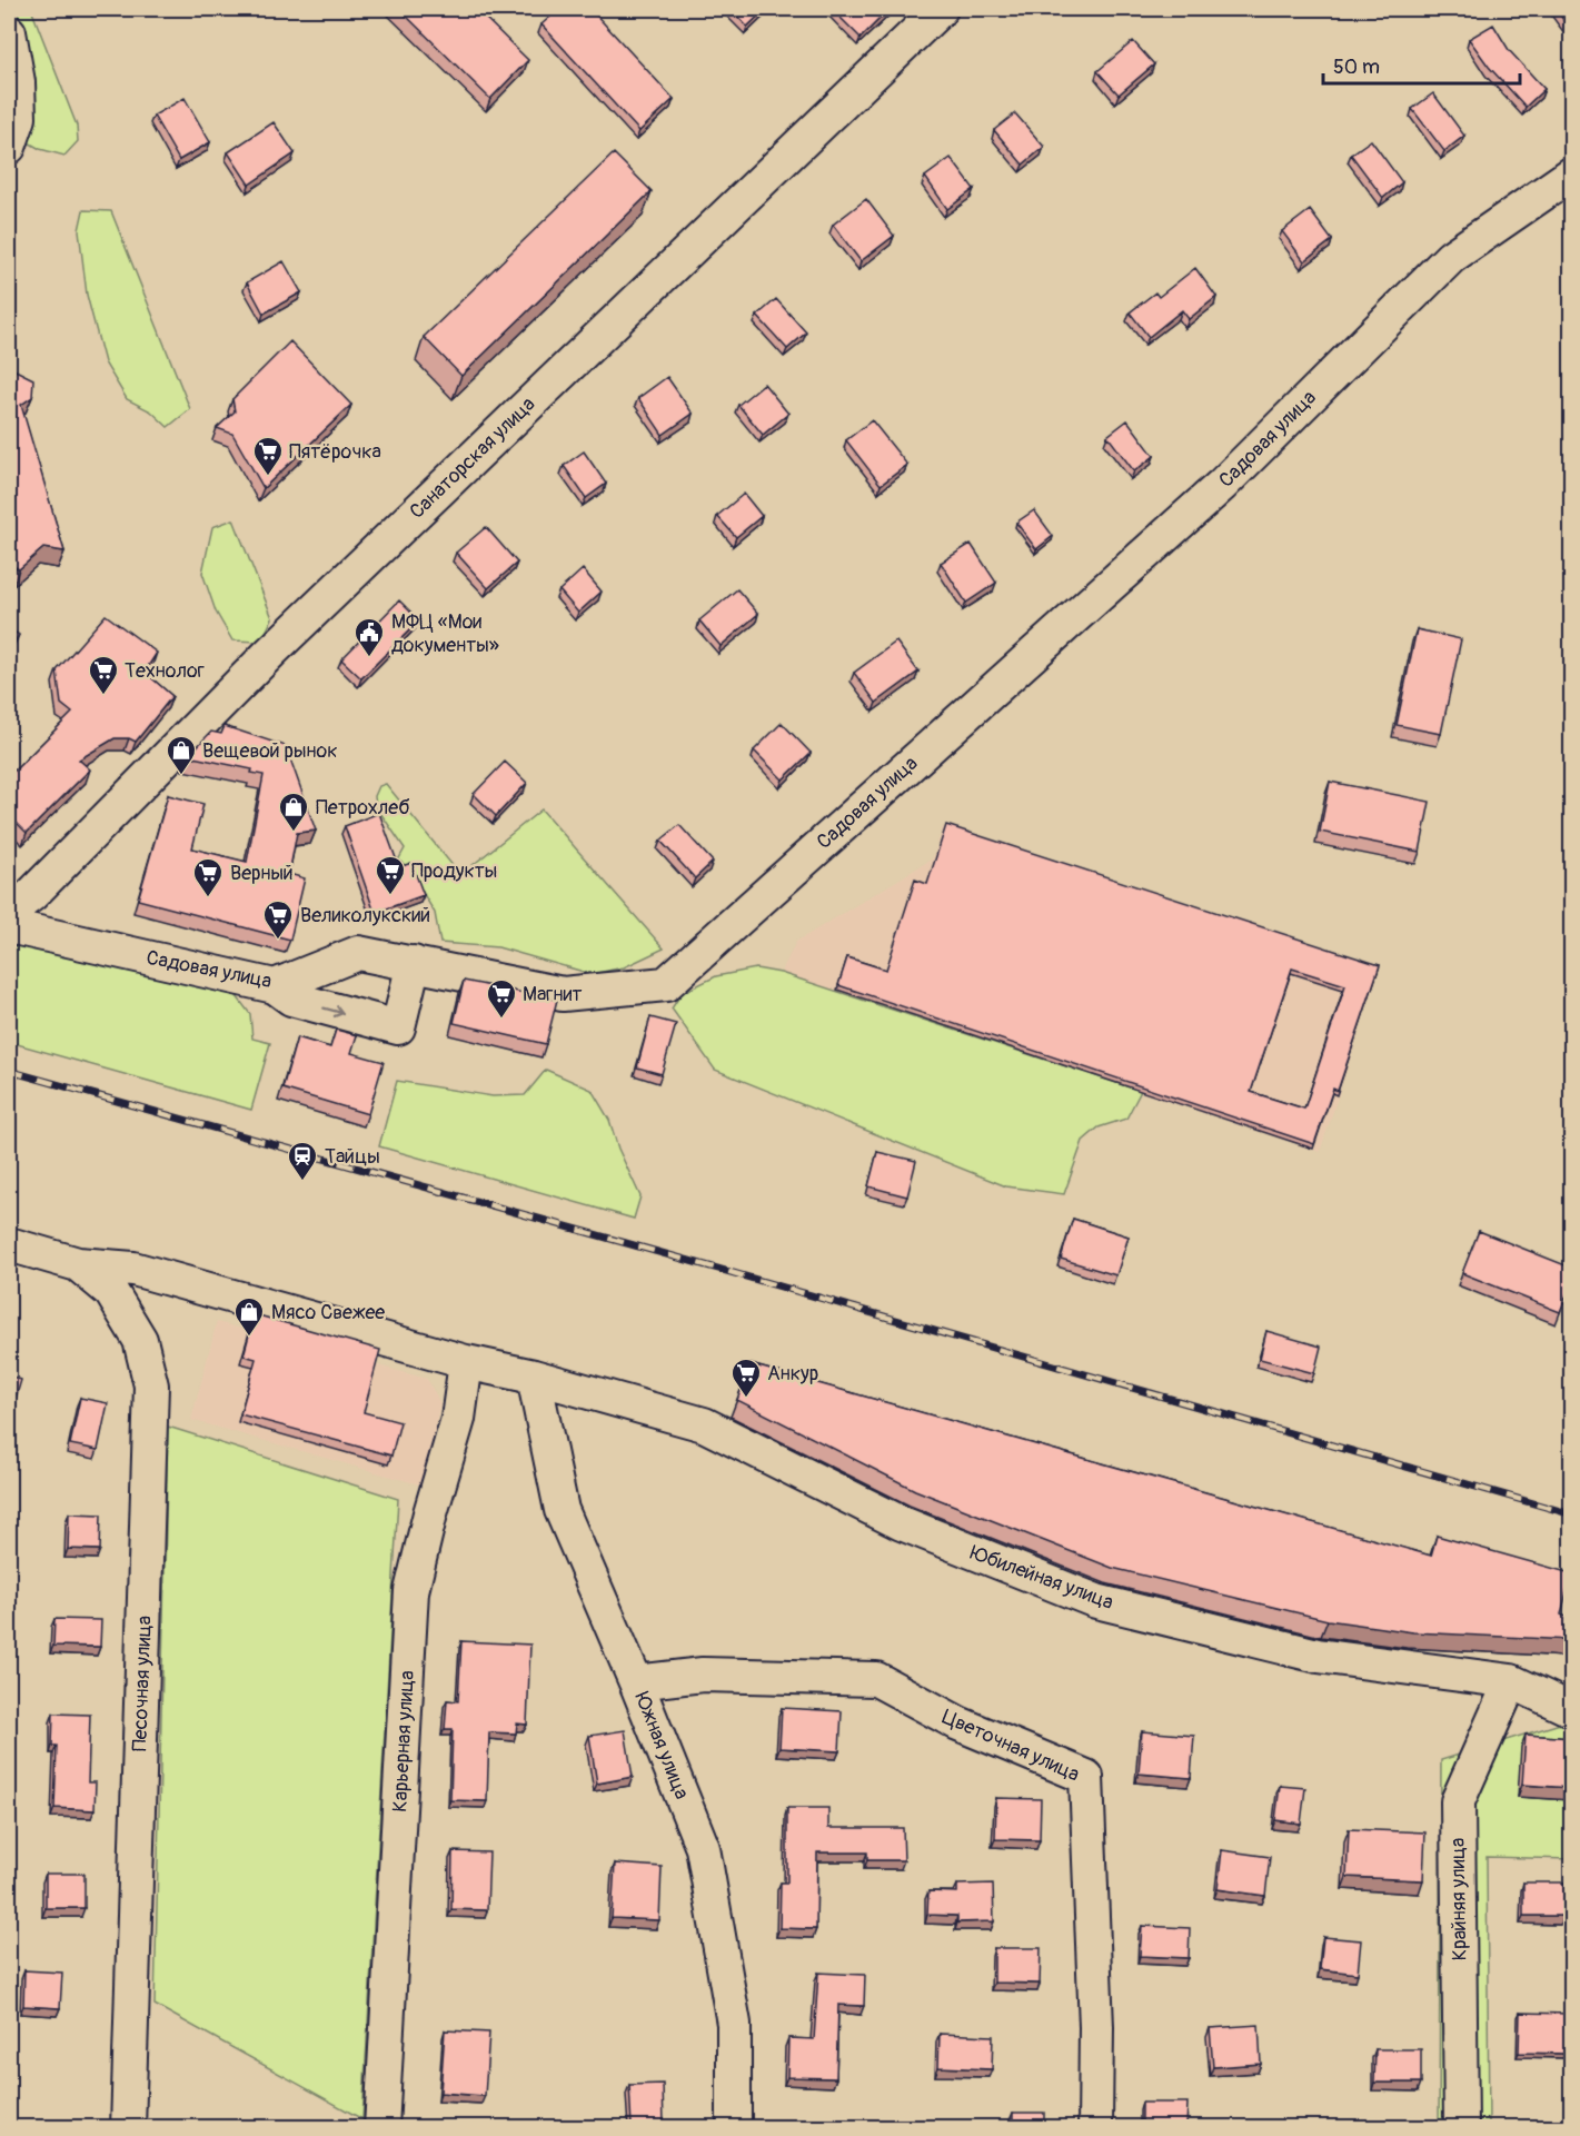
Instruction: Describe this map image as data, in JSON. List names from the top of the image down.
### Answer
{
  "streets": {
    "street": [
      "Садовая улица",
      "Санаторская улица",
      "Юбилейная улица",
      "Песочная улица",
      "Карьерная улица",
      "Южная улица",
      "Цветочная улица",
      "Крайняя улица"
    ]
  },
  "crossings": [
    ["Юбилейная улица", "Песочная улица"],
    ["Юбилейная улица", "Карьерная улица"],
    ["Юбилейная улица", "Южная улица"],
    ["Юбилейная улица", "Крайняя улица"],
    ["Южная улица", "Цветочная улица"]
  ],
  "places": {
    "supermarket": [
      "Пятёрочка",
      "Технолог",
      "Продукты",
      "Верный",
      "Великолукский",
      "Магнит",
      "Анкур"
    ],
    "public building": ["МФЦ «Мои документы»"],
    "shop": ["Вещевой рынок", "Петрохлеб", "Мясо Свежее"],
    "station": ["Тайцы"]
  },
  "scale_bar": "50 m"
}
